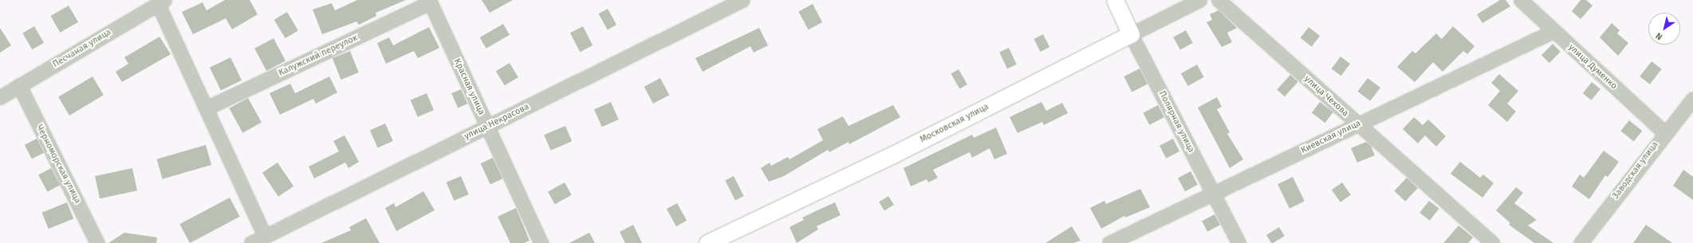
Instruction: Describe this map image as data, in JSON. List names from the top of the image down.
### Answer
{
  "streets": {
    "main road": ["Полярная улица", "Московская улица"],
    "street": [
      "Песчаная улица",
      "Калужский переулок",
      "улица Думенко",
      "Красная улица",
      "улица Чехова",
      "улица Некрасова",
      "Киевская улица",
      "Черноморская улица",
      "Заводская улица"
    ]
  },
  "crossings": [
    ["Песчаная улица", "Черноморская улица"],
    ["Калужский переулок", "Красная улица"],
    ["улица Думенко", "Киевская улица"],
    ["улица Думенко", "Заводская улица"],
    ["Красная улица", "улица Некрасова"],
    ["улица Чехова", "Киевская улица"],
    ["Полярная улица", "Московская улица"],
    ["Полярная улица", "Киевская улица"]
  ],
  "north": "bottom left"
}
